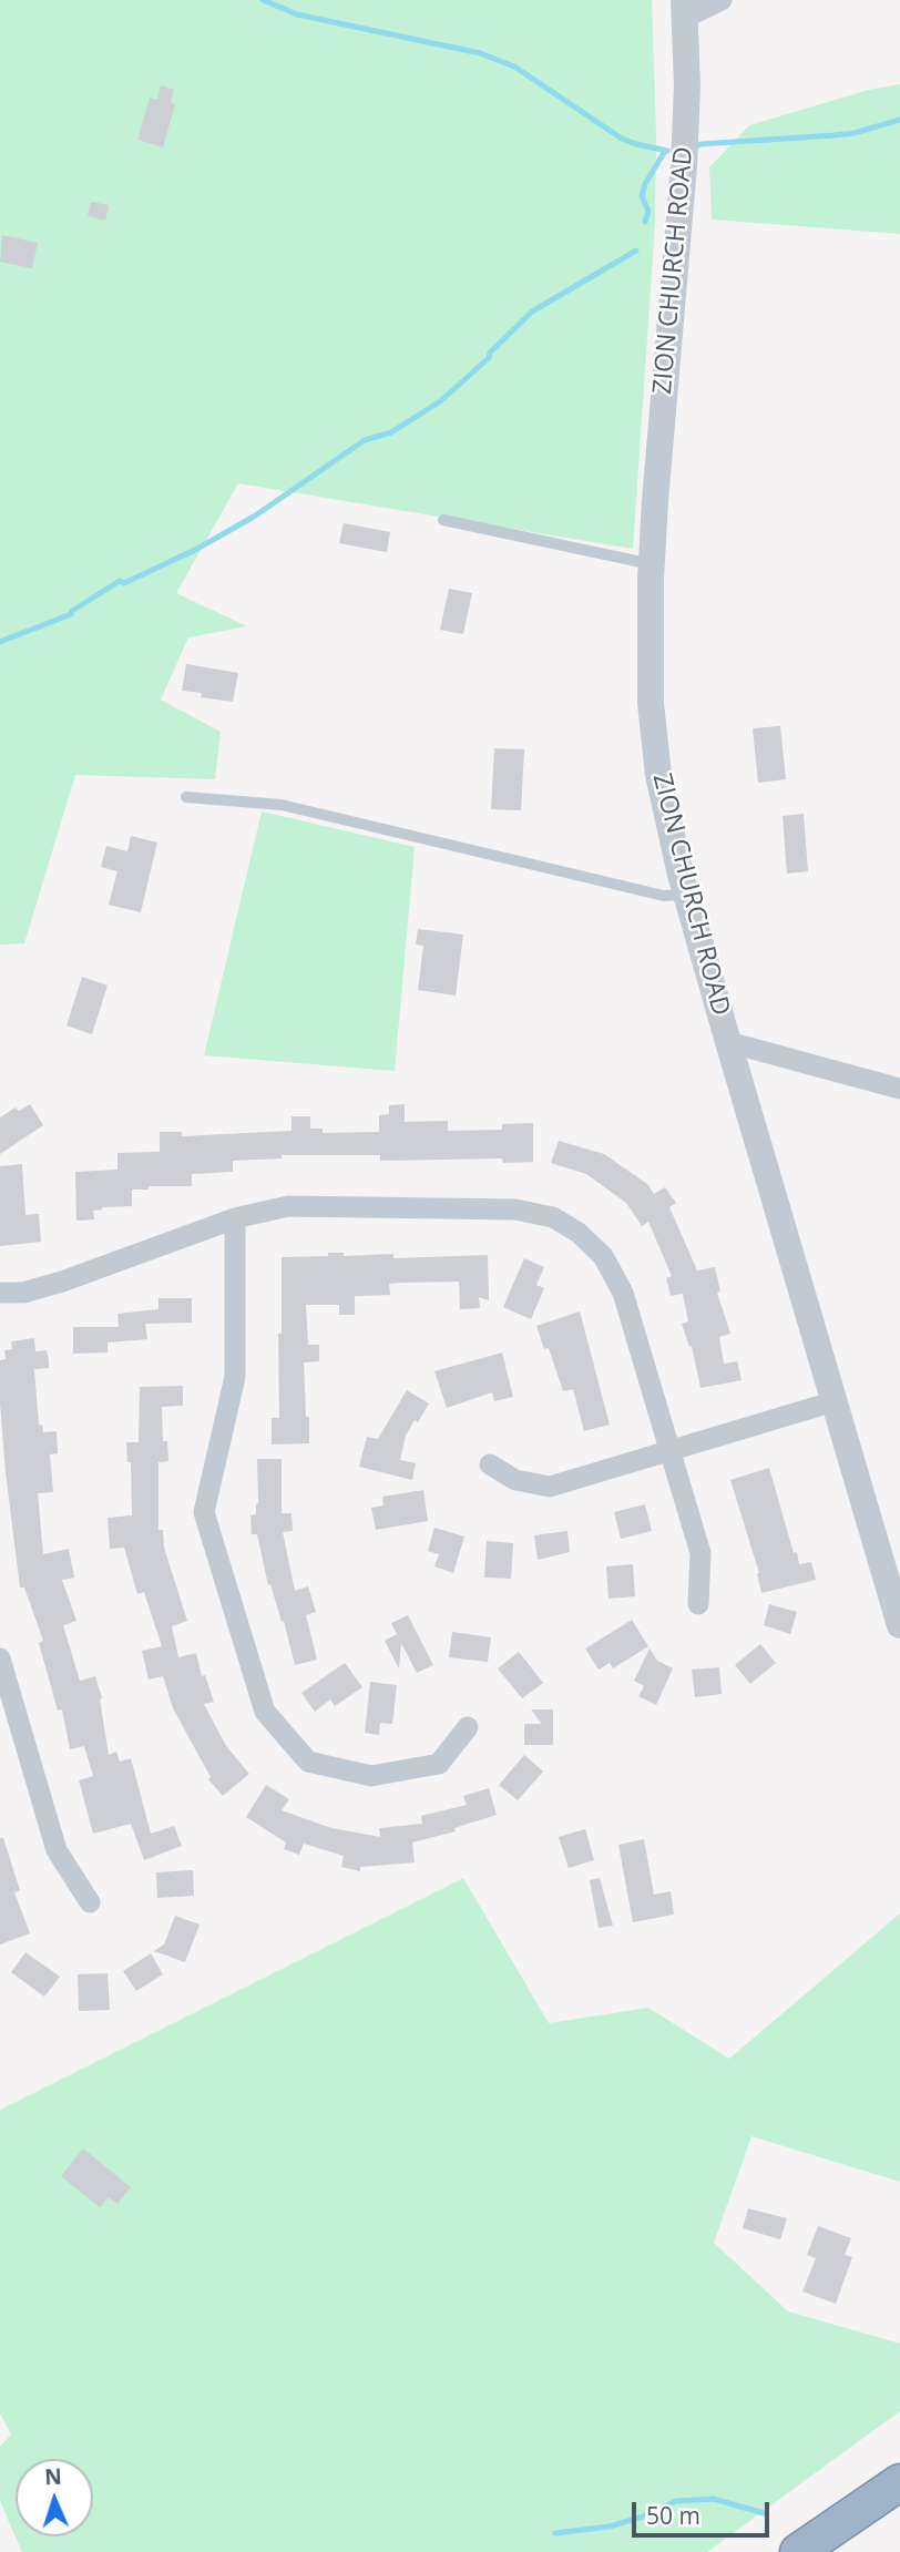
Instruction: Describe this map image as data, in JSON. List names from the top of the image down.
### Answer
{
  "streets": {
    "street": ["ZION CHURCH ROAD"]
  },
  "scale_bar": "50 m",
  "north": "top"
}
